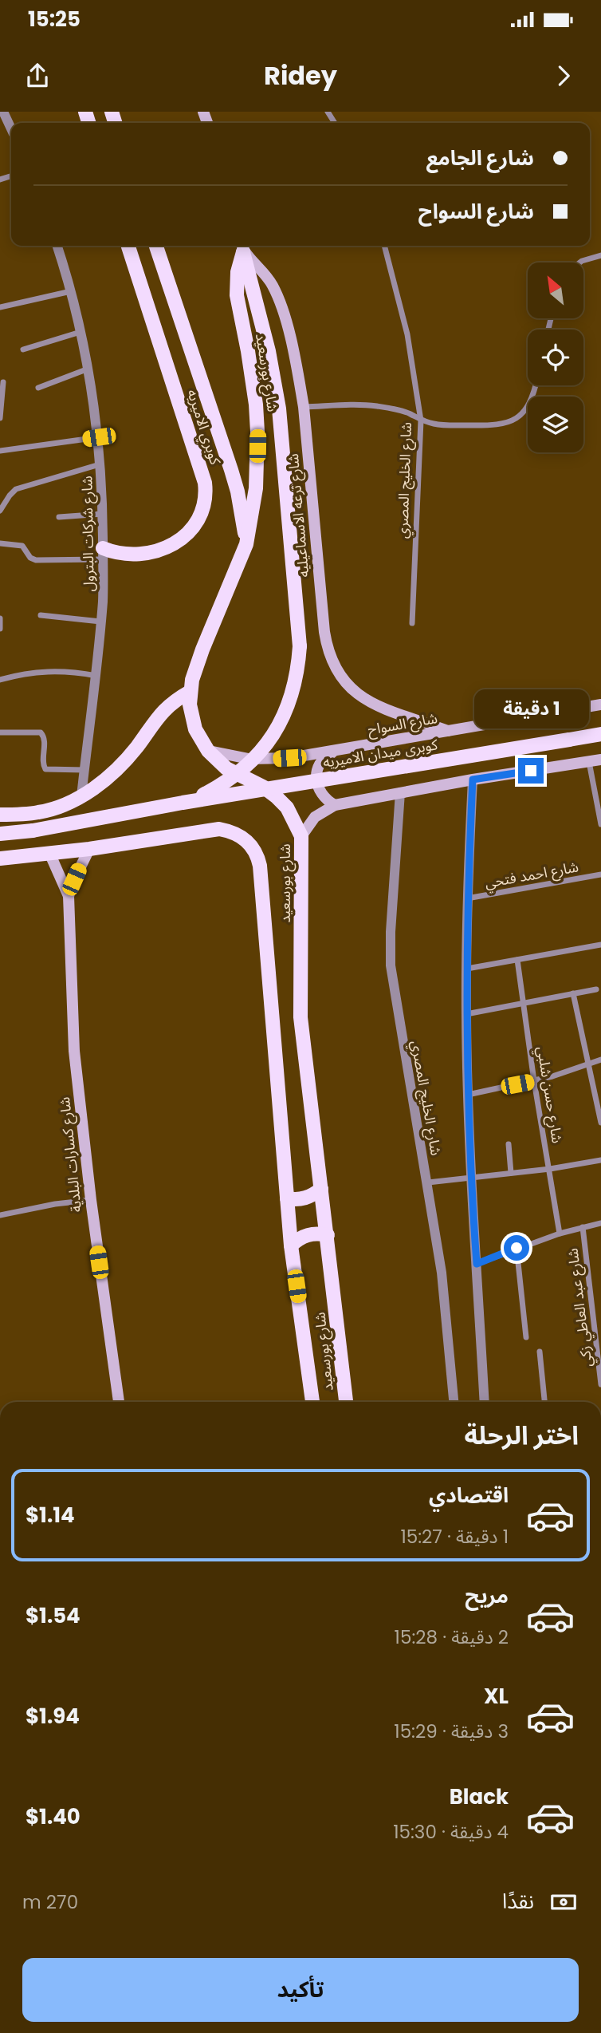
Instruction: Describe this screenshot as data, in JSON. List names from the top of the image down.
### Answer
{
  "streets": {
    "main road": [
      "شارع بورسعيد",
      "كوبري الاميريه",
      "شارع ترعه الاسماعيليه",
      "شارع السواح",
      "كوبرى ميدان الاميريه",
      "شارع كسارات البلدية"
    ],
    "street": [
      "شارع الخليج المصري",
      "شارع شركات البترول",
      "شارع احمد فتحي",
      "شارع حسن شلبي",
      "شارع عبد العاطي زكي"
    ]
  },
  "crossings": [
    ["شارع بورسعيد", "كوبري الاميريه"],
    ["شارع بورسعيد", "شارع ترعه الاسماعيليه"],
    ["شارع بورسعيد", "شارع السواح"],
    ["شارع بورسعيد", "شارع كسارات البلدية"],
    ["كوبري الاميريه", "شارع شركات البترول"],
    ["شارع ترعه الاسماعيليه", "شارع السواح"]
  ],
  "north": "top left",
  "page": {
    "status": "15:25",
    "header": "Ridey",
    "banner": ["شارع الجامع", "شارع السواح"],
    "bubble": "1 دقيقة",
    "heading": "اختر الرحلة",
    "list": [
      {
        "name": "اقتصادي",
        "note": "1 دقيقة · 15:27",
        "value": "$1.14"
      },
      {
        "name": "مريح",
        "note": "2 دقيقة · 15:28",
        "value": "$1.54"
      },
      {
        "name": "XL",
        "note": "3 دقيقة · 15:29",
        "value": "$1.94"
      },
      {
        "name": "Black",
        "note": "4 دقيقة · 15:30",
        "value": "$1.40"
      }
    ],
    "pay": ["نقدًا", "270 m"],
    "buttons": "تأكيد"
  }
}
